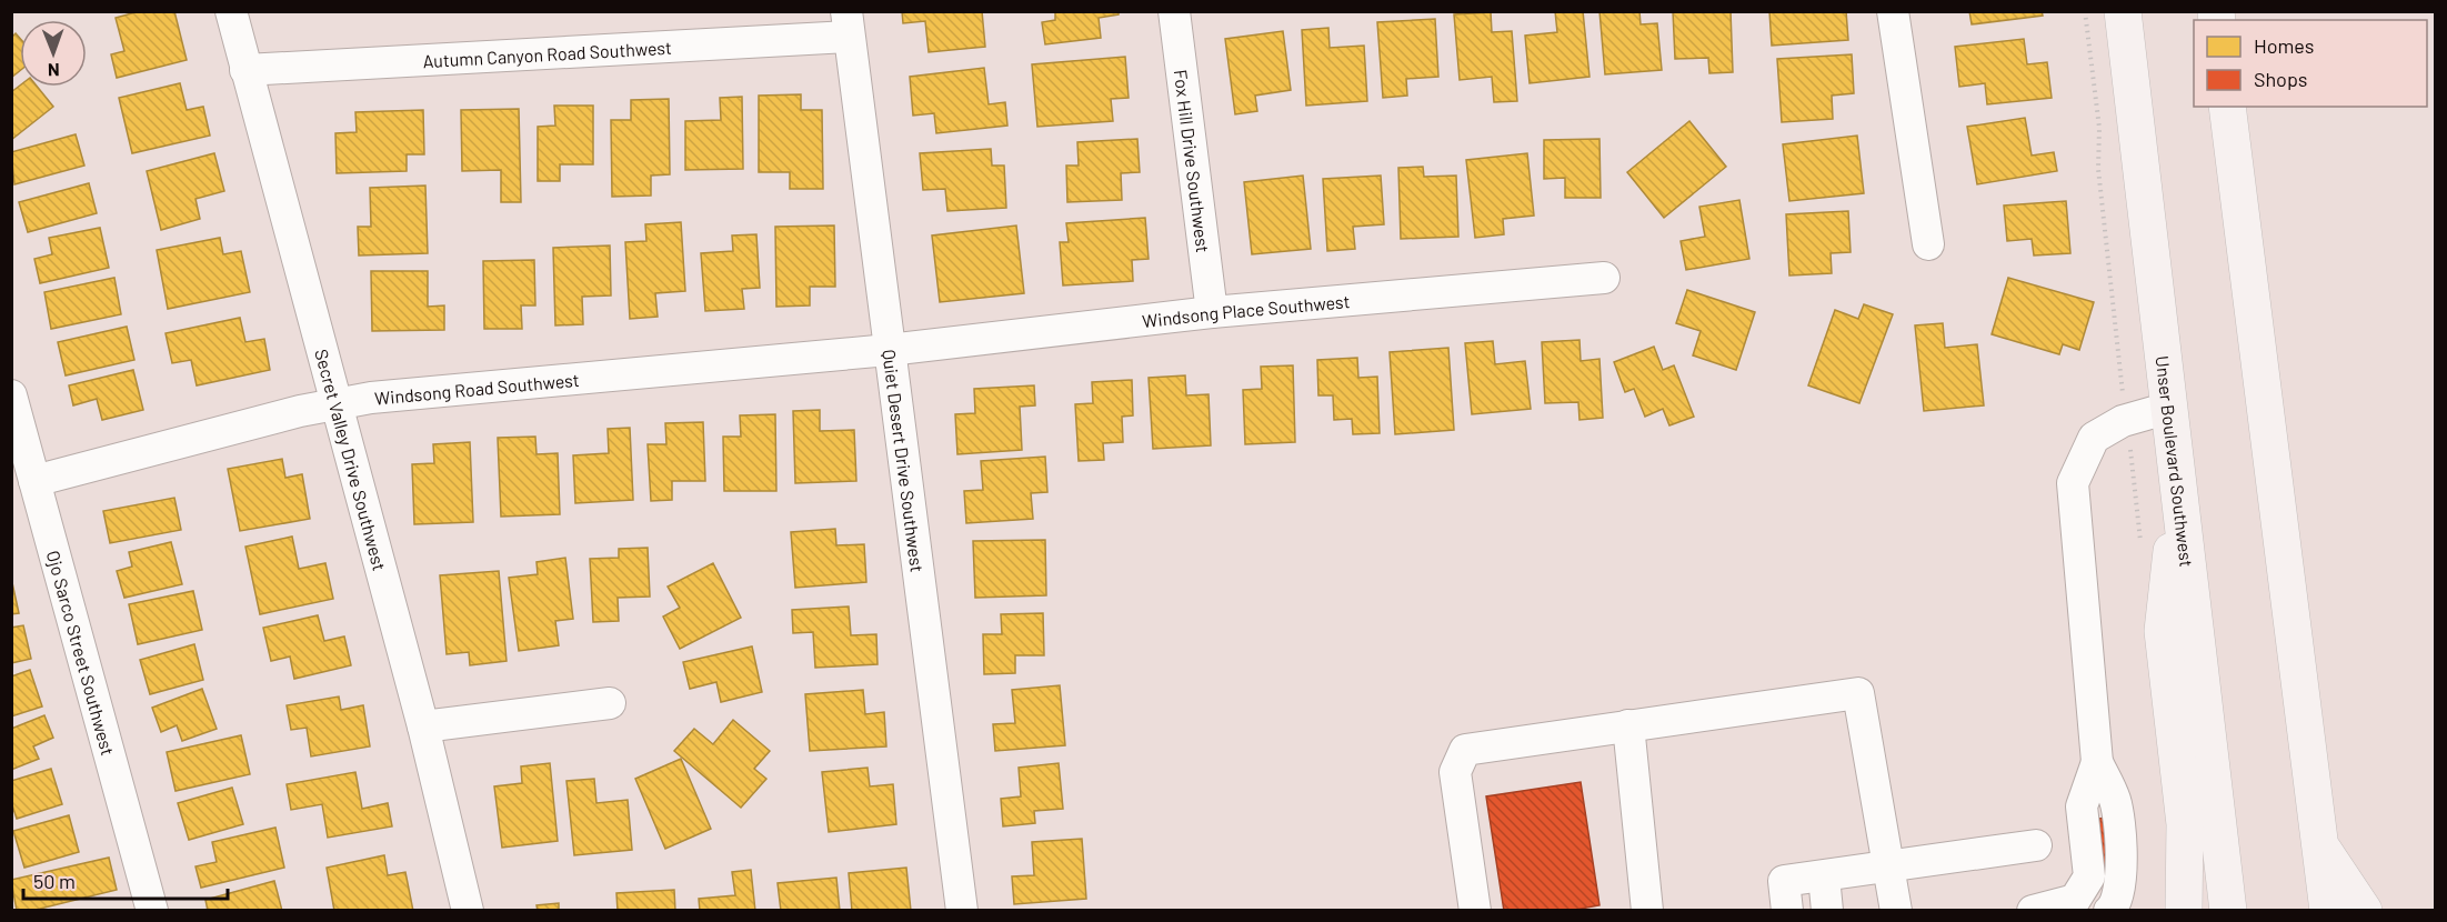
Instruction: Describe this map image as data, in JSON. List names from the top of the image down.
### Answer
{
  "streets": {
    "main road": ["Unser Boulevard Southwest"],
    "street": [
      "Autumn Canyon Road Southwest",
      "Fox Hill Drive Southwest",
      "Windsong Place Southwest",
      "Windsong Road Southwest",
      "Secret Valley Drive Southwest",
      "Quiet Desert Drive Southwest",
      "Ojo Sarco Street Southwest"
    ]
  },
  "crossings": [
    ["Autumn Canyon Road Southwest", "Secret Valley Drive Southwest"],
    ["Autumn Canyon Road Southwest", "Quiet Desert Drive Southwest"],
    ["Fox Hill Drive Southwest", "Windsong Place Southwest"],
    ["Windsong Place Southwest", "Windsong Road Southwest"],
    ["Windsong Place Southwest", "Quiet Desert Drive Southwest"],
    ["Windsong Road Southwest", "Secret Valley Drive Southwest"],
    ["Windsong Road Southwest", "Quiet Desert Drive Southwest"],
    ["Windsong Road Southwest", "Ojo Sarco Street Southwest"]
  ],
  "legend": ["Homes", "Shops"],
  "scale_bar": "50 m",
  "north": "bottom"
}
